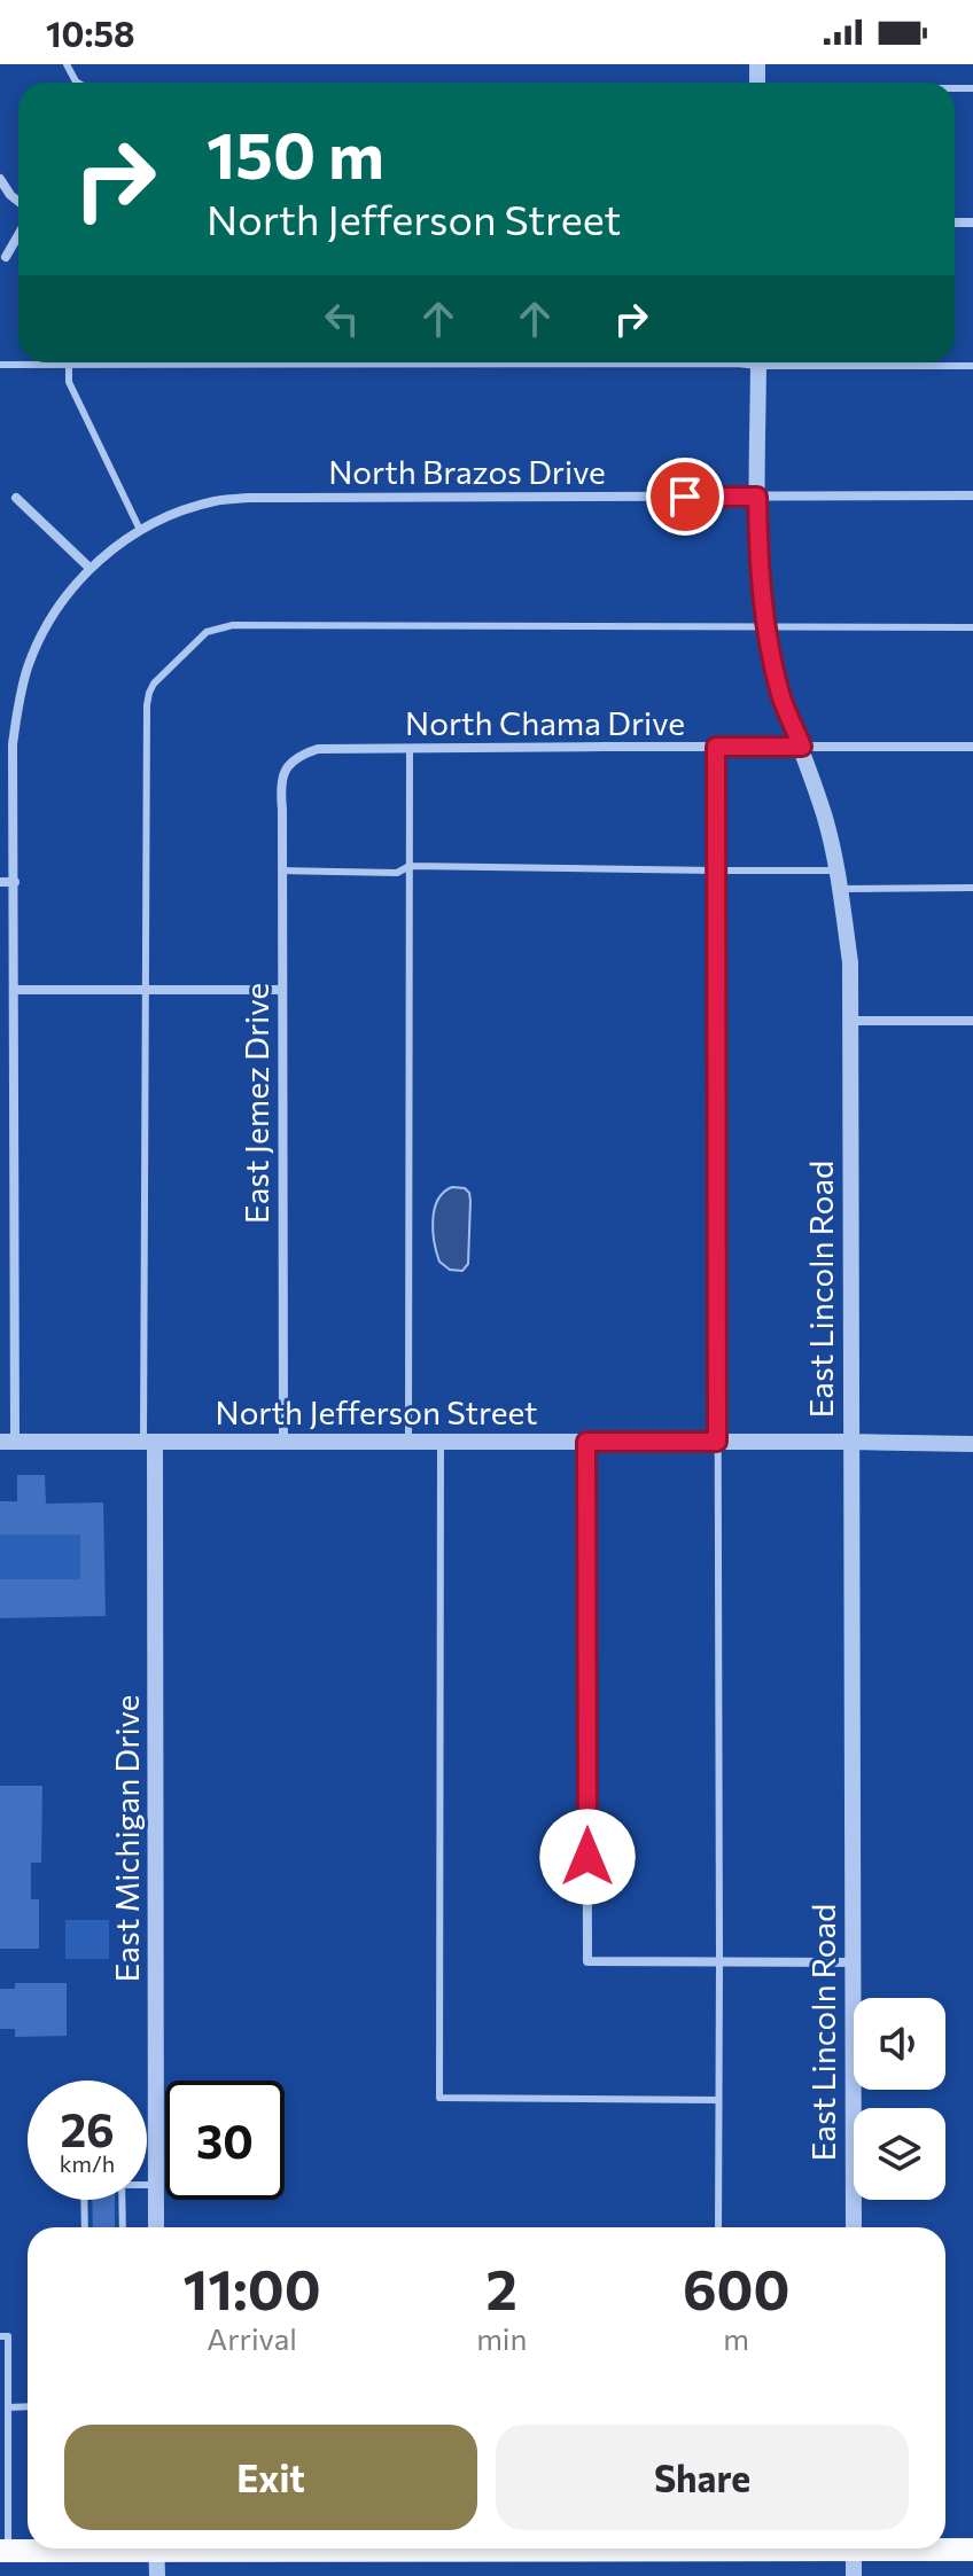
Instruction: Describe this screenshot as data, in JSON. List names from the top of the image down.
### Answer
{
  "streets": {
    "street": [
      "North Brazos Drive",
      "North Chama Drive",
      "East Jemez Drive",
      "East Lincoln Road",
      "North Jefferson Street",
      "East Michigan Drive"
    ]
  },
  "crossings": [
    ["North Brazos Drive", "East Lincoln Road"],
    ["North Chama Drive", "East Jemez Drive"],
    ["North Chama Drive", "East Lincoln Road"],
    ["East Jemez Drive", "North Jefferson Street"],
    ["East Lincoln Road", "North Jefferson Street"],
    ["North Jefferson Street", "East Michigan Drive"]
  ],
  "page": {
    "status": "10:58",
    "turn": ["150 m", "North Jefferson Street"],
    "speed": "26 km/h",
    "limit": "30",
    "eta": [
      "11:00",
      "Arrival",
      "2",
      "min",
      "600",
      "m"
    ],
    "buttons": ["Exit", "Share"]
  }
}
